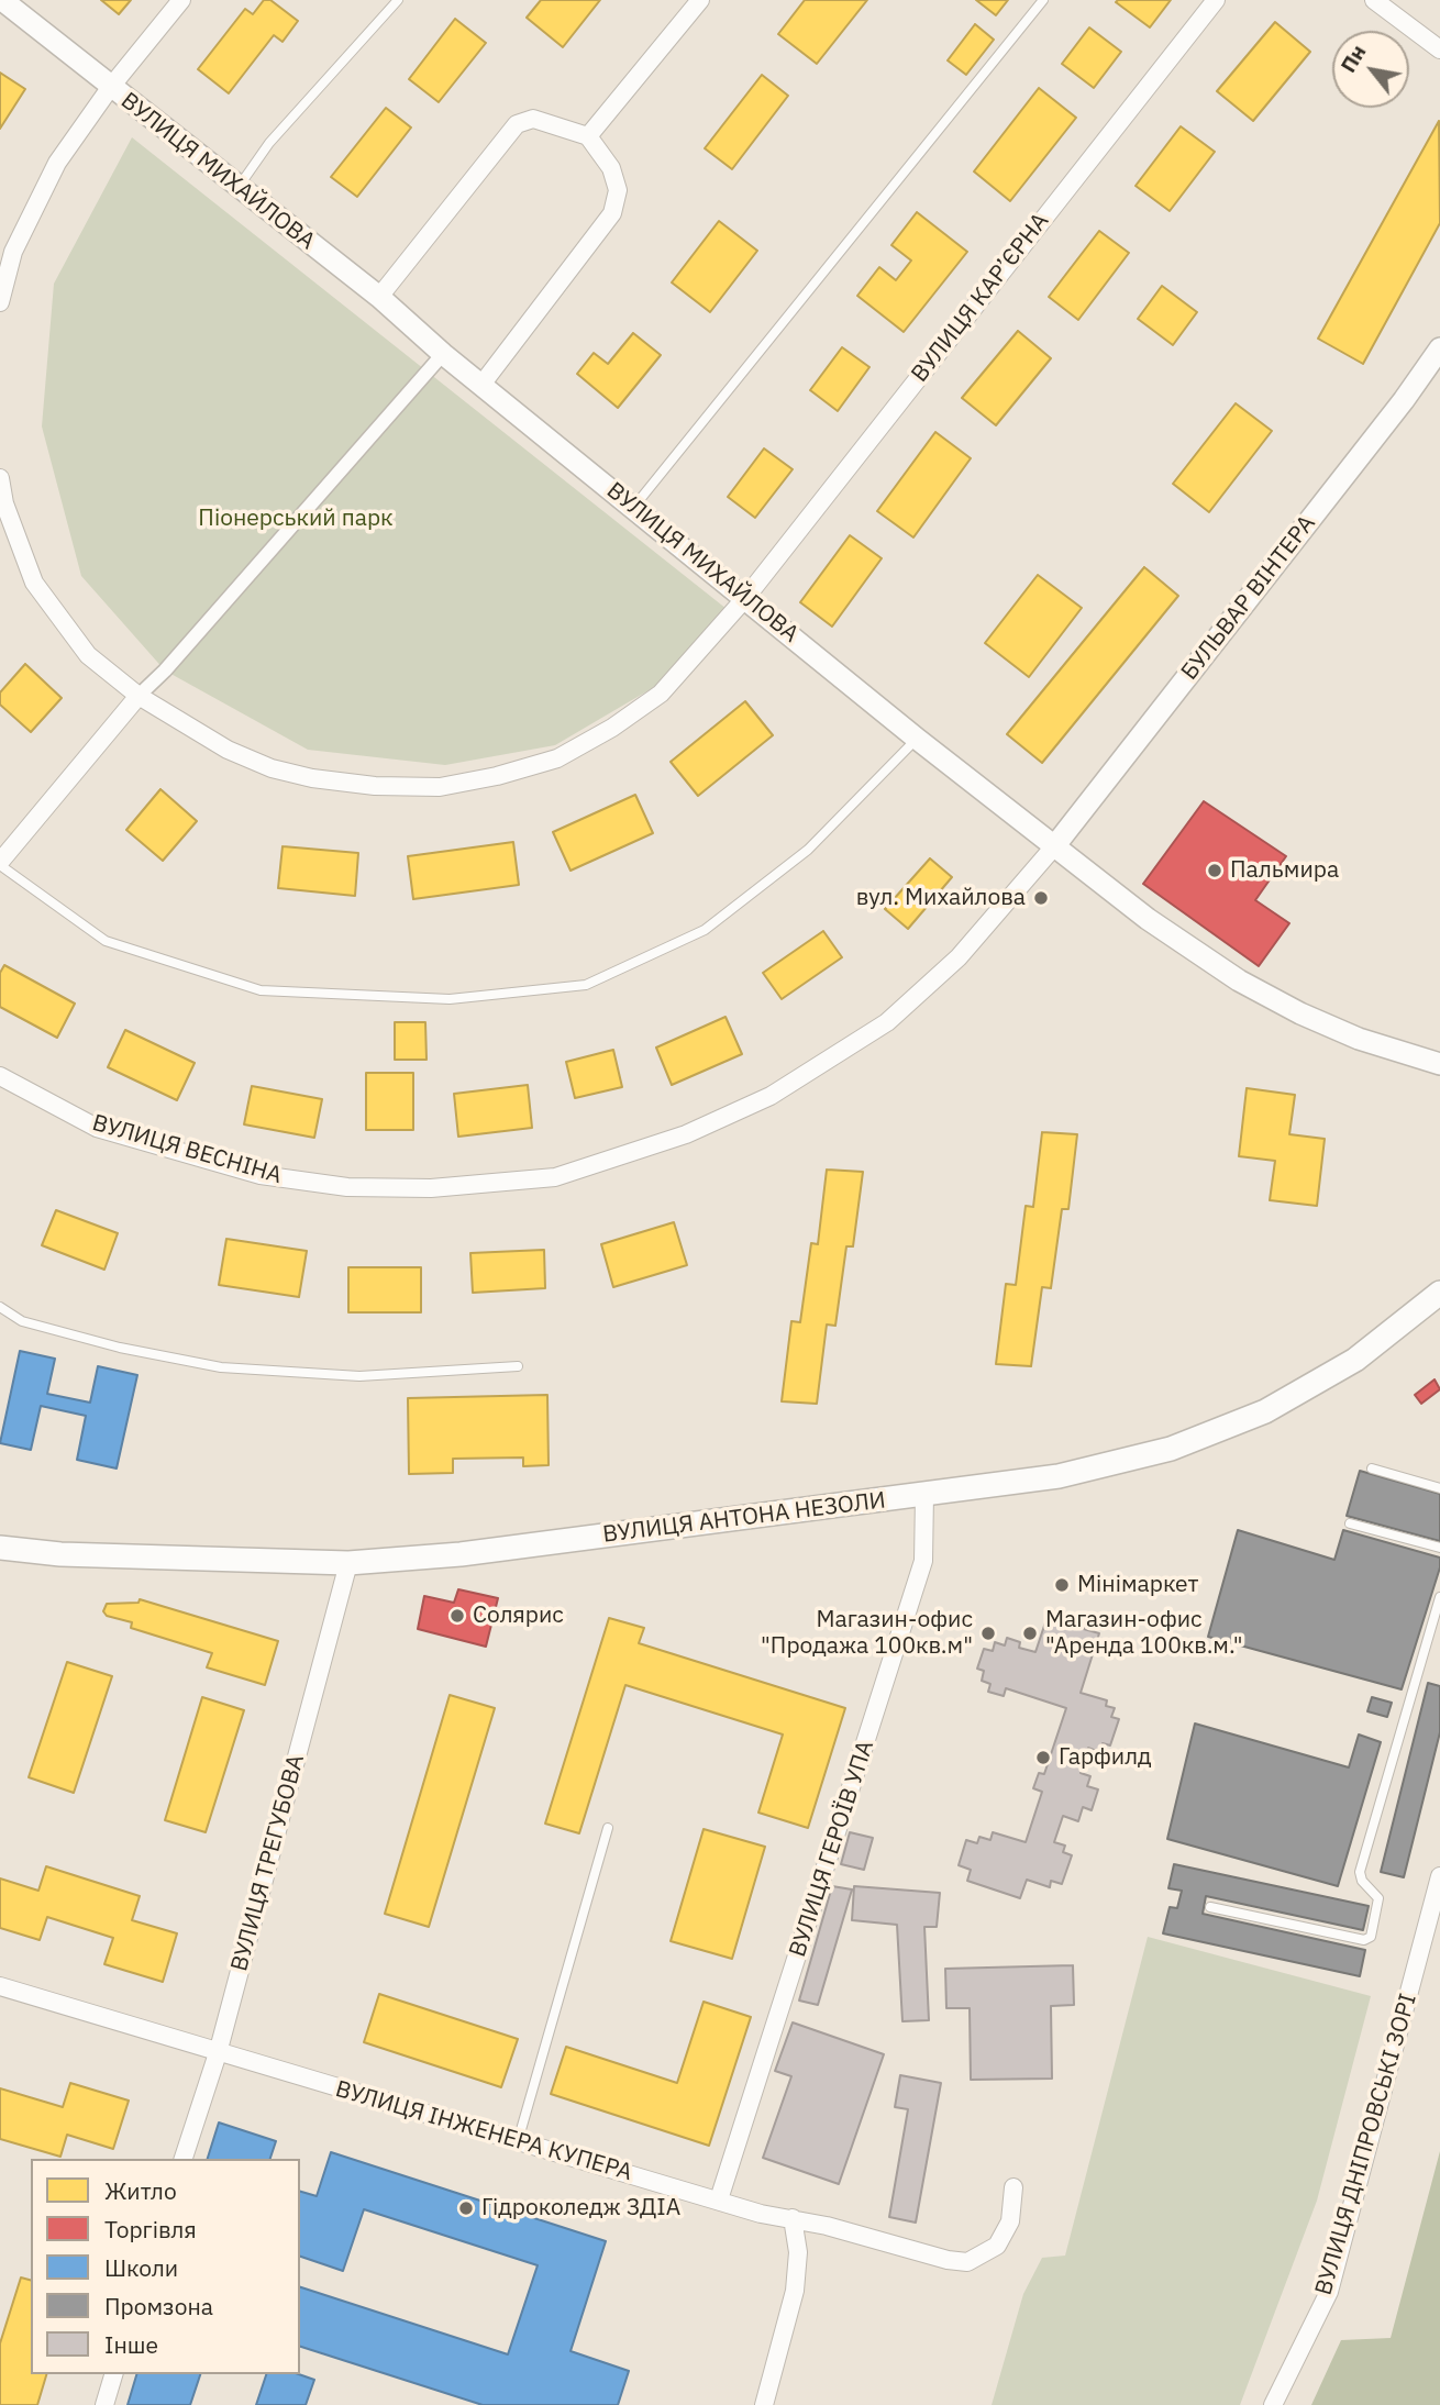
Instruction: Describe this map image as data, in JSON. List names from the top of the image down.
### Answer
{
  "streets": {
    "main road": ["ВУЛИЦЯ АНТОНА НЕЗОЛИ"],
    "street": [
      "ВУЛИЦЯ МИХАЙЛОВА",
      "ВУЛИЦЯ КАР’ЄРНА",
      "БУЛЬВАР ВІНТЕРА",
      "ВУЛИЦЯ ВЕСНІНА",
      "ВУЛИЦЯ ГЕРОЇВ УПА",
      "ВУЛИЦЯ ТРЕГУБОВА",
      "ВУЛИЦЯ ІНЖЕНЕРА КУПЕРА",
      "ВУЛИЦЯ ДНІПРОВСЬКІ ЗОРІ"
    ]
  },
  "crossings": [
    ["ВУЛИЦЯ МИХАЙЛОВА", "ВУЛИЦЯ КАР’ЄРНА"],
    ["ВУЛИЦЯ МИХАЙЛОВА", "БУЛЬВАР ВІНТЕРА"],
    ["ВУЛИЦЯ МИХАЙЛОВА", "ВУЛИЦЯ ВЕСНІНА"],
    ["БУЛЬВАР ВІНТЕРА", "ВУЛИЦЯ ВЕСНІНА"],
    ["ВУЛИЦЯ АНТОНА НЕЗОЛИ", "ВУЛИЦЯ ГЕРОЇВ УПА"],
    ["ВУЛИЦЯ АНТОНА НЕЗОЛИ", "ВУЛИЦЯ ТРЕГУБОВА"],
    ["ВУЛИЦЯ ГЕРОЇВ УПА", "ВУЛИЦЯ ІНЖЕНЕРА КУПЕРА"],
    ["ВУЛИЦЯ ТРЕГУБОВА", "ВУЛИЦЯ ІНЖЕНЕРА КУПЕРА"]
  ],
  "parks": ["Піонерський парк"],
  "places": [
    "Пальмира",
    "вул. Михайлова",
    "Мінімаркет",
    "Солярис",
    "Магазин-офис \"Продажа 100кв.м\"",
    "Магазин-офис \"Аренда 100кв.м.\"",
    "Гарфилд",
    "Гідроколедж ЗДIА"
  ],
  "legend": [
    "Житло",
    "Торгівля",
    "Школи",
    "Промзона",
    "Інше"
  ],
  "north": "top left"
}
